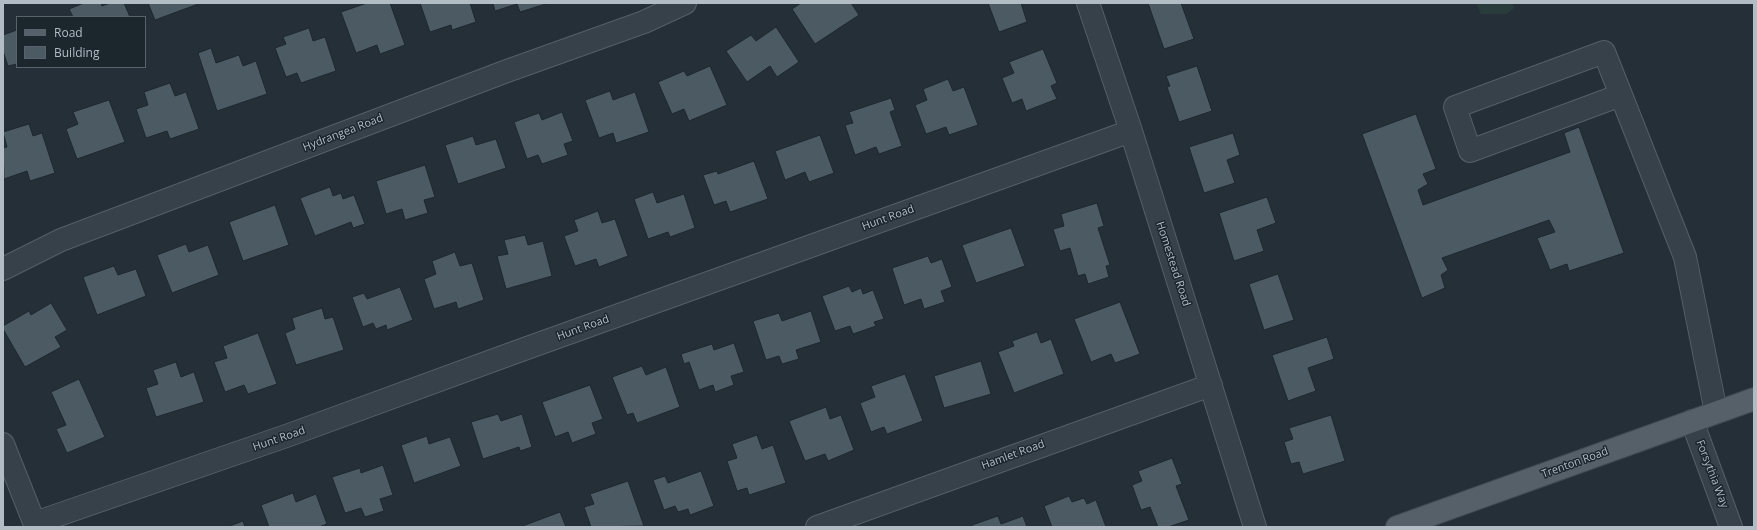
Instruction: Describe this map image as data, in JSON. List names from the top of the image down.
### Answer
{
  "streets": {
    "main road": ["Trenton Road"],
    "street": [
      "Hydrangea Road",
      "Hunt Road",
      "Homestead Road",
      "Hamlet Road",
      "Forsythia Way"
    ]
  },
  "crossings": [
    ["Hunt Road", "Homestead Road"],
    ["Homestead Road", "Hamlet Road"],
    ["Trenton Road", "Forsythia Way"]
  ],
  "legend": ["Road", "Building"]
}
